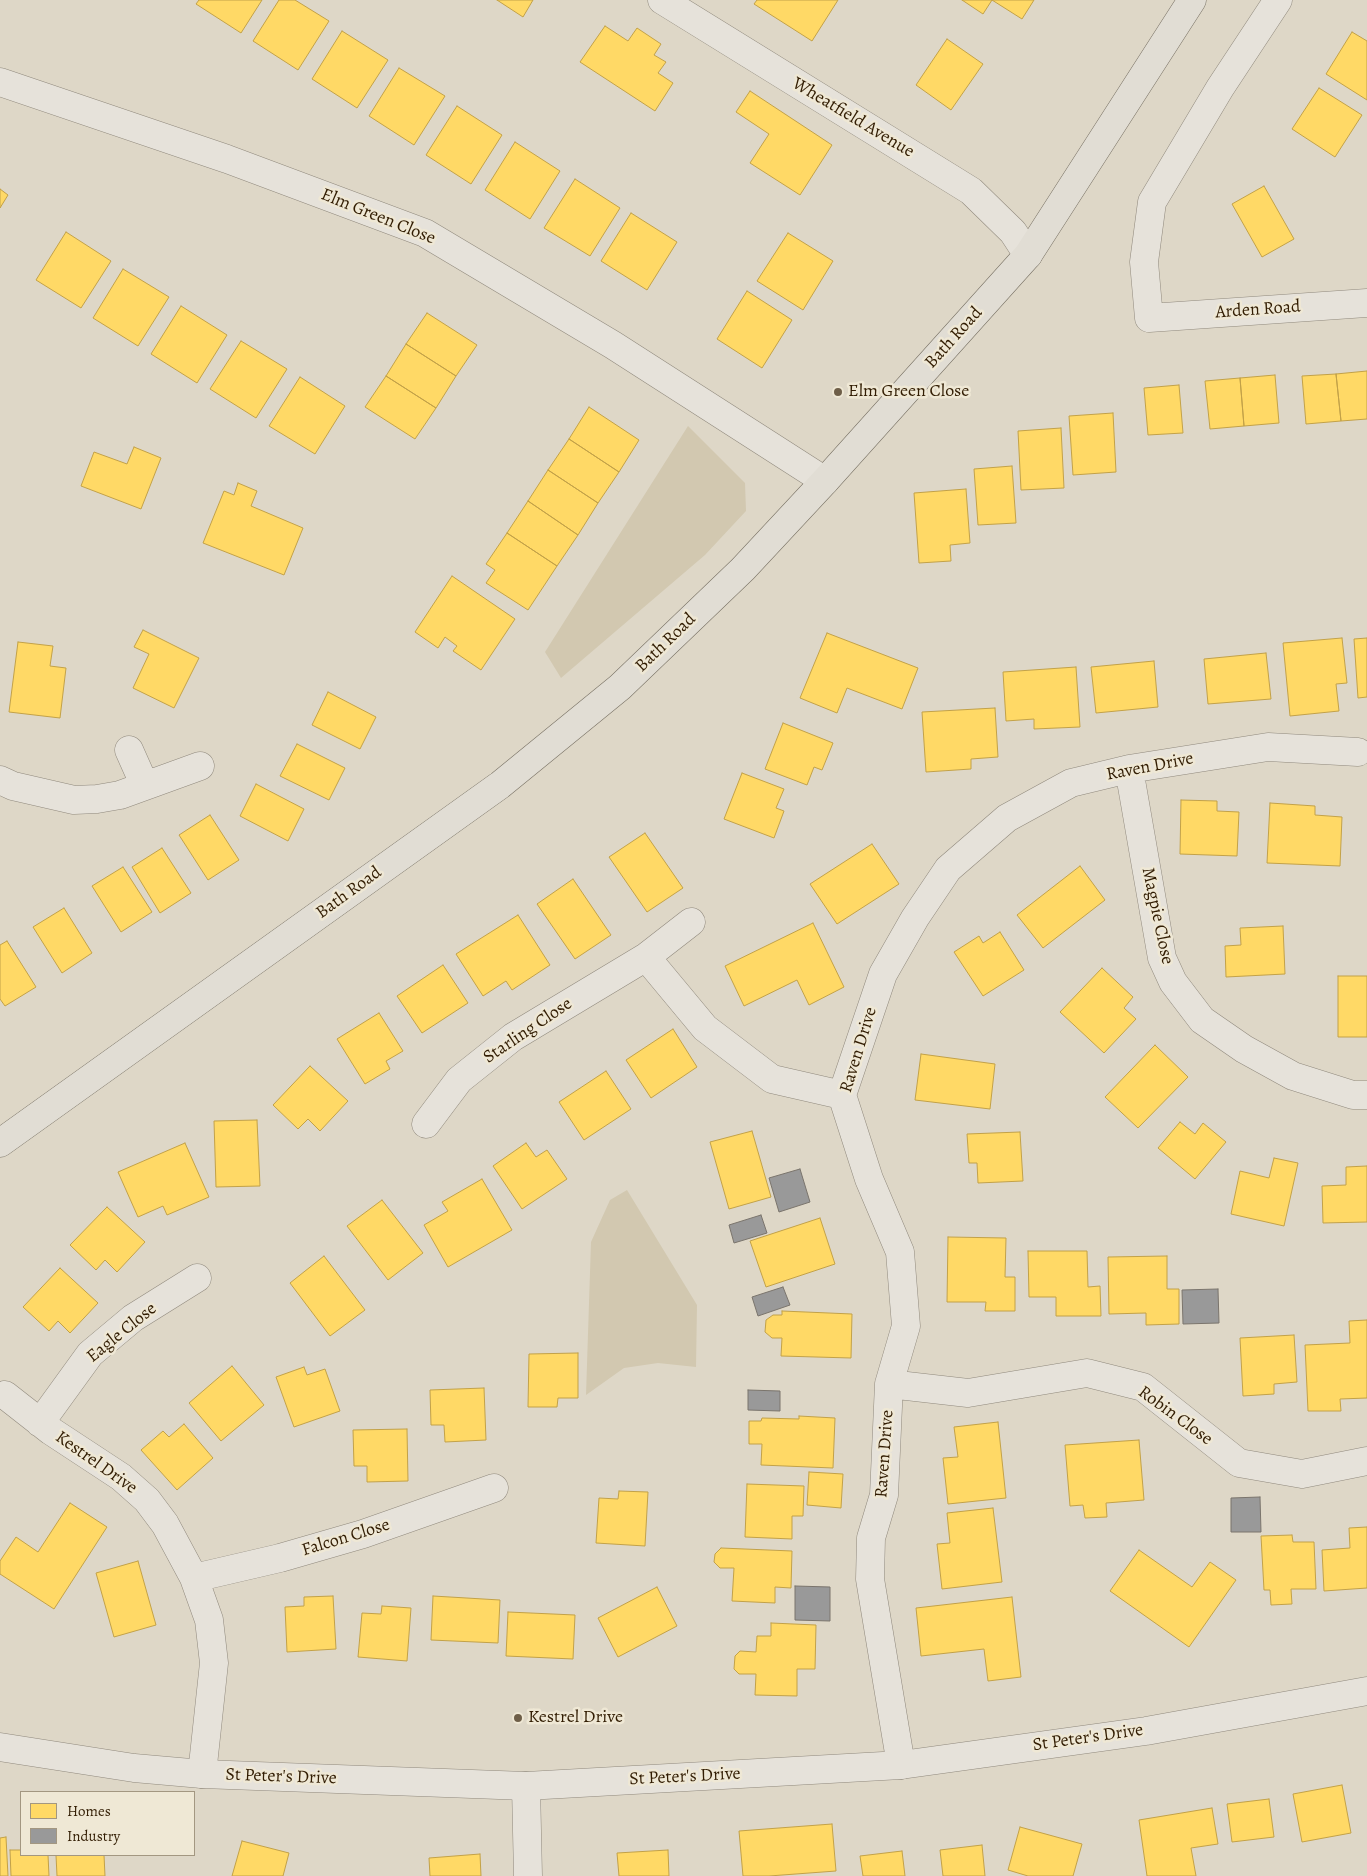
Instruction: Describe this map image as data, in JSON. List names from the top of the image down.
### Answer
{
  "streets": {
    "main road": ["Bath Road"],
    "street": [
      "Wheatfield Avenue",
      "Elm Green Close",
      "Arden Road",
      "Raven Drive",
      "Magpie Close",
      "Starling Close",
      "Eagle Close",
      "Robin Close",
      "Kestrel Drive",
      "Falcon Close",
      "St Peter's Drive"
    ]
  },
  "crossings": [
    ["Wheatfield Avenue", "Bath Road"],
    ["Elm Green Close", "Bath Road"],
    ["Raven Drive", "Magpie Close"],
    ["Raven Drive", "Robin Close"],
    ["Raven Drive", "St Peter's Drive"],
    ["Eagle Close", "Kestrel Drive"],
    ["Kestrel Drive", "Falcon Close"],
    ["Kestrel Drive", "St Peter's Drive"]
  ],
  "places": ["Elm Green Close", "Kestrel Drive"],
  "legend": ["Homes", "Industry"]
}
